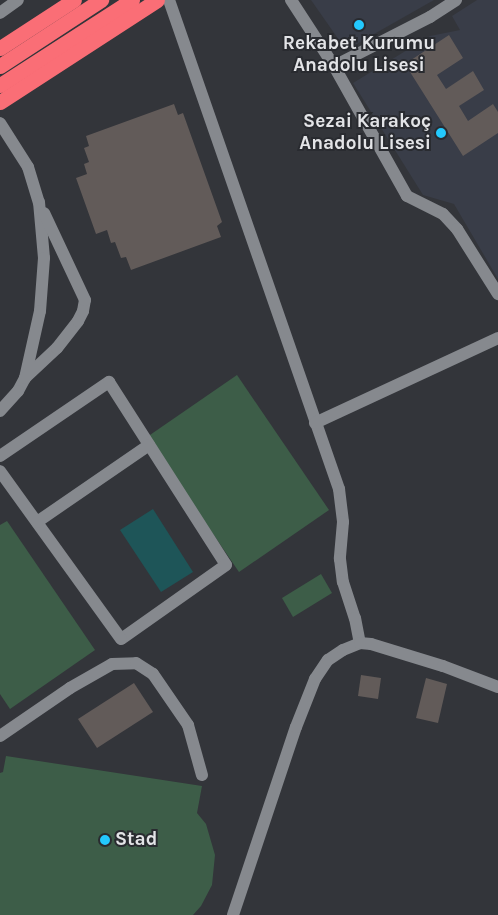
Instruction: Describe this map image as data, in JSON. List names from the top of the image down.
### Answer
{
  "places": ["Rekabet Kurumu Anadolu Lisesi", "Sezai Karakoç Anadolu Lisesi", "Stad"]
}
